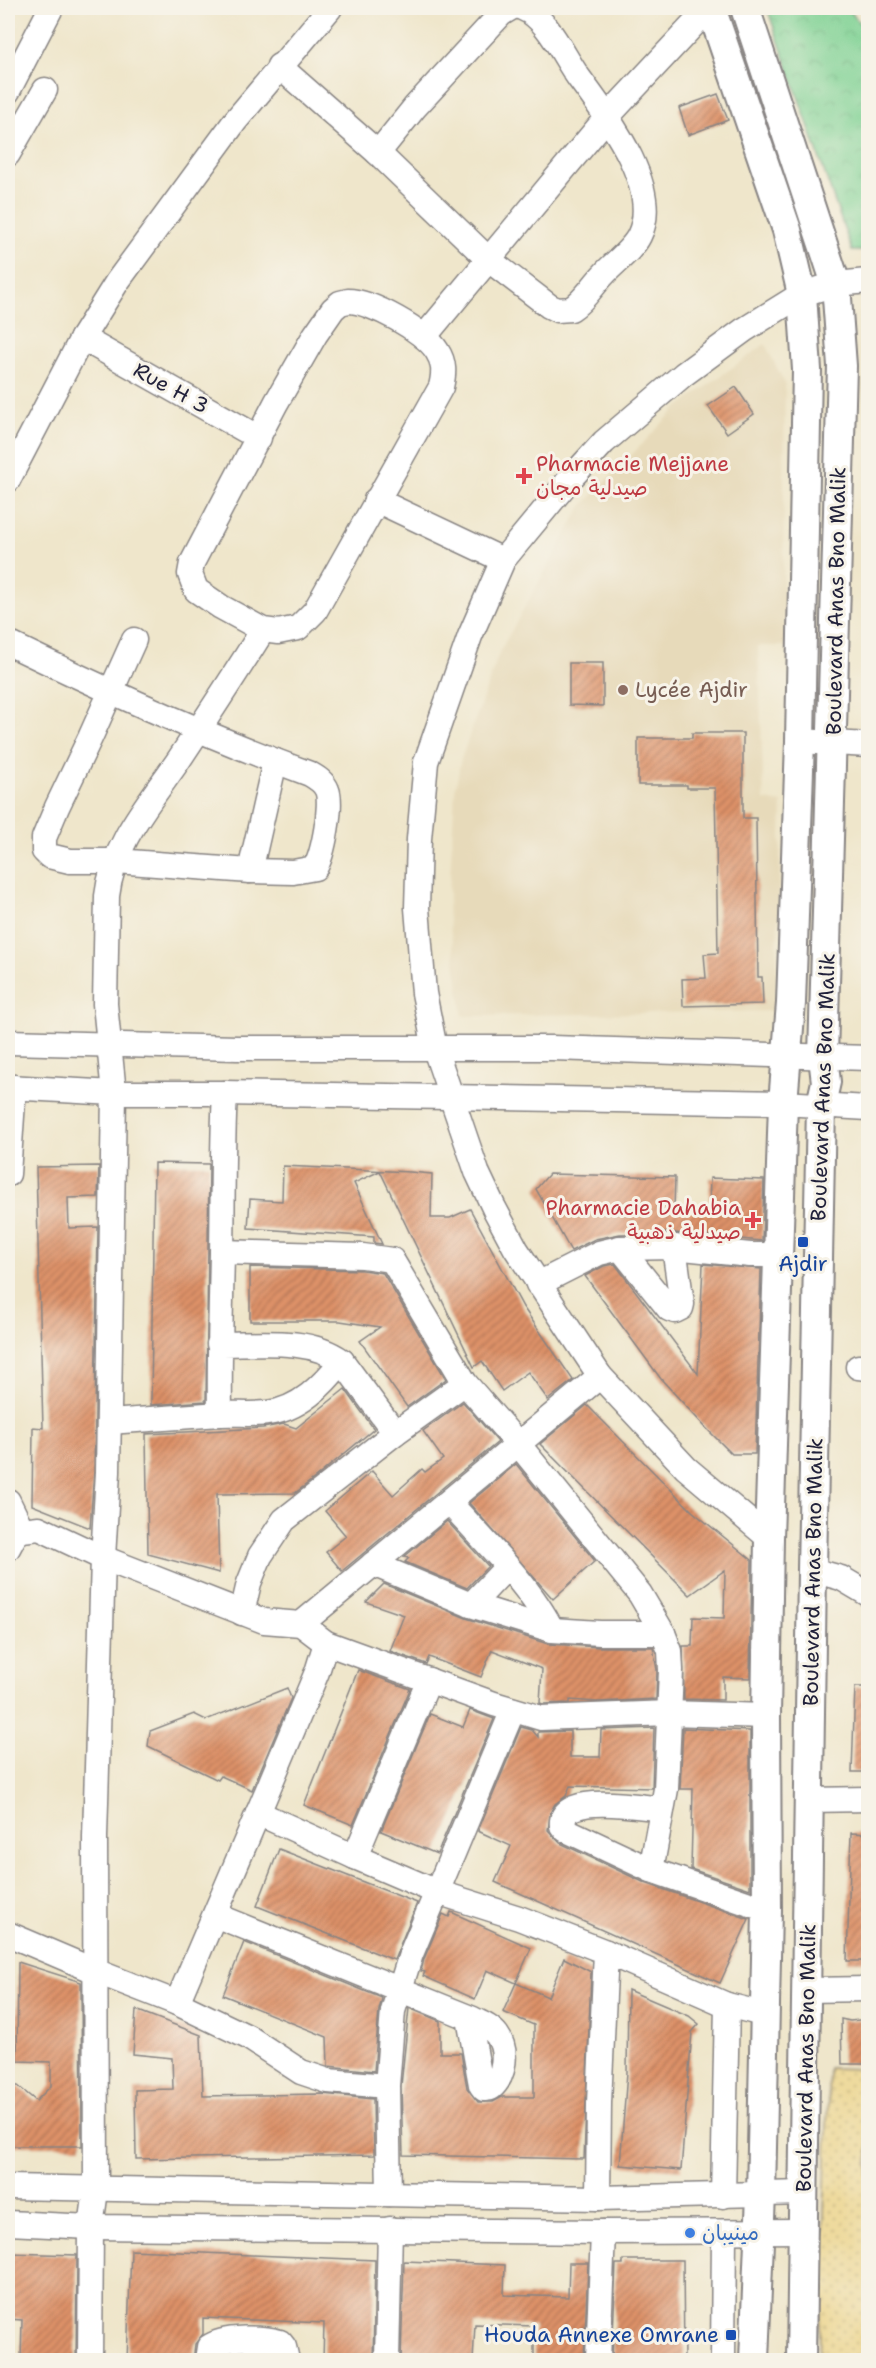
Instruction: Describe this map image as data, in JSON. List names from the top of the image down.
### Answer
{
  "streets": {
    "street": ["Rue H 3", "Boulevard Anas Bno Malik"]
  },
  "places": {
    "health": ["Pharmacie Mejjane صيدلية مجان", "Pharmacie Dahabia صيدلية ذهبية"],
    "other": ["Lycée Ajdir", "مينيبان"],
    "transit": ["Ajdir", "Houda Annexe Omrane"]
  }
}
